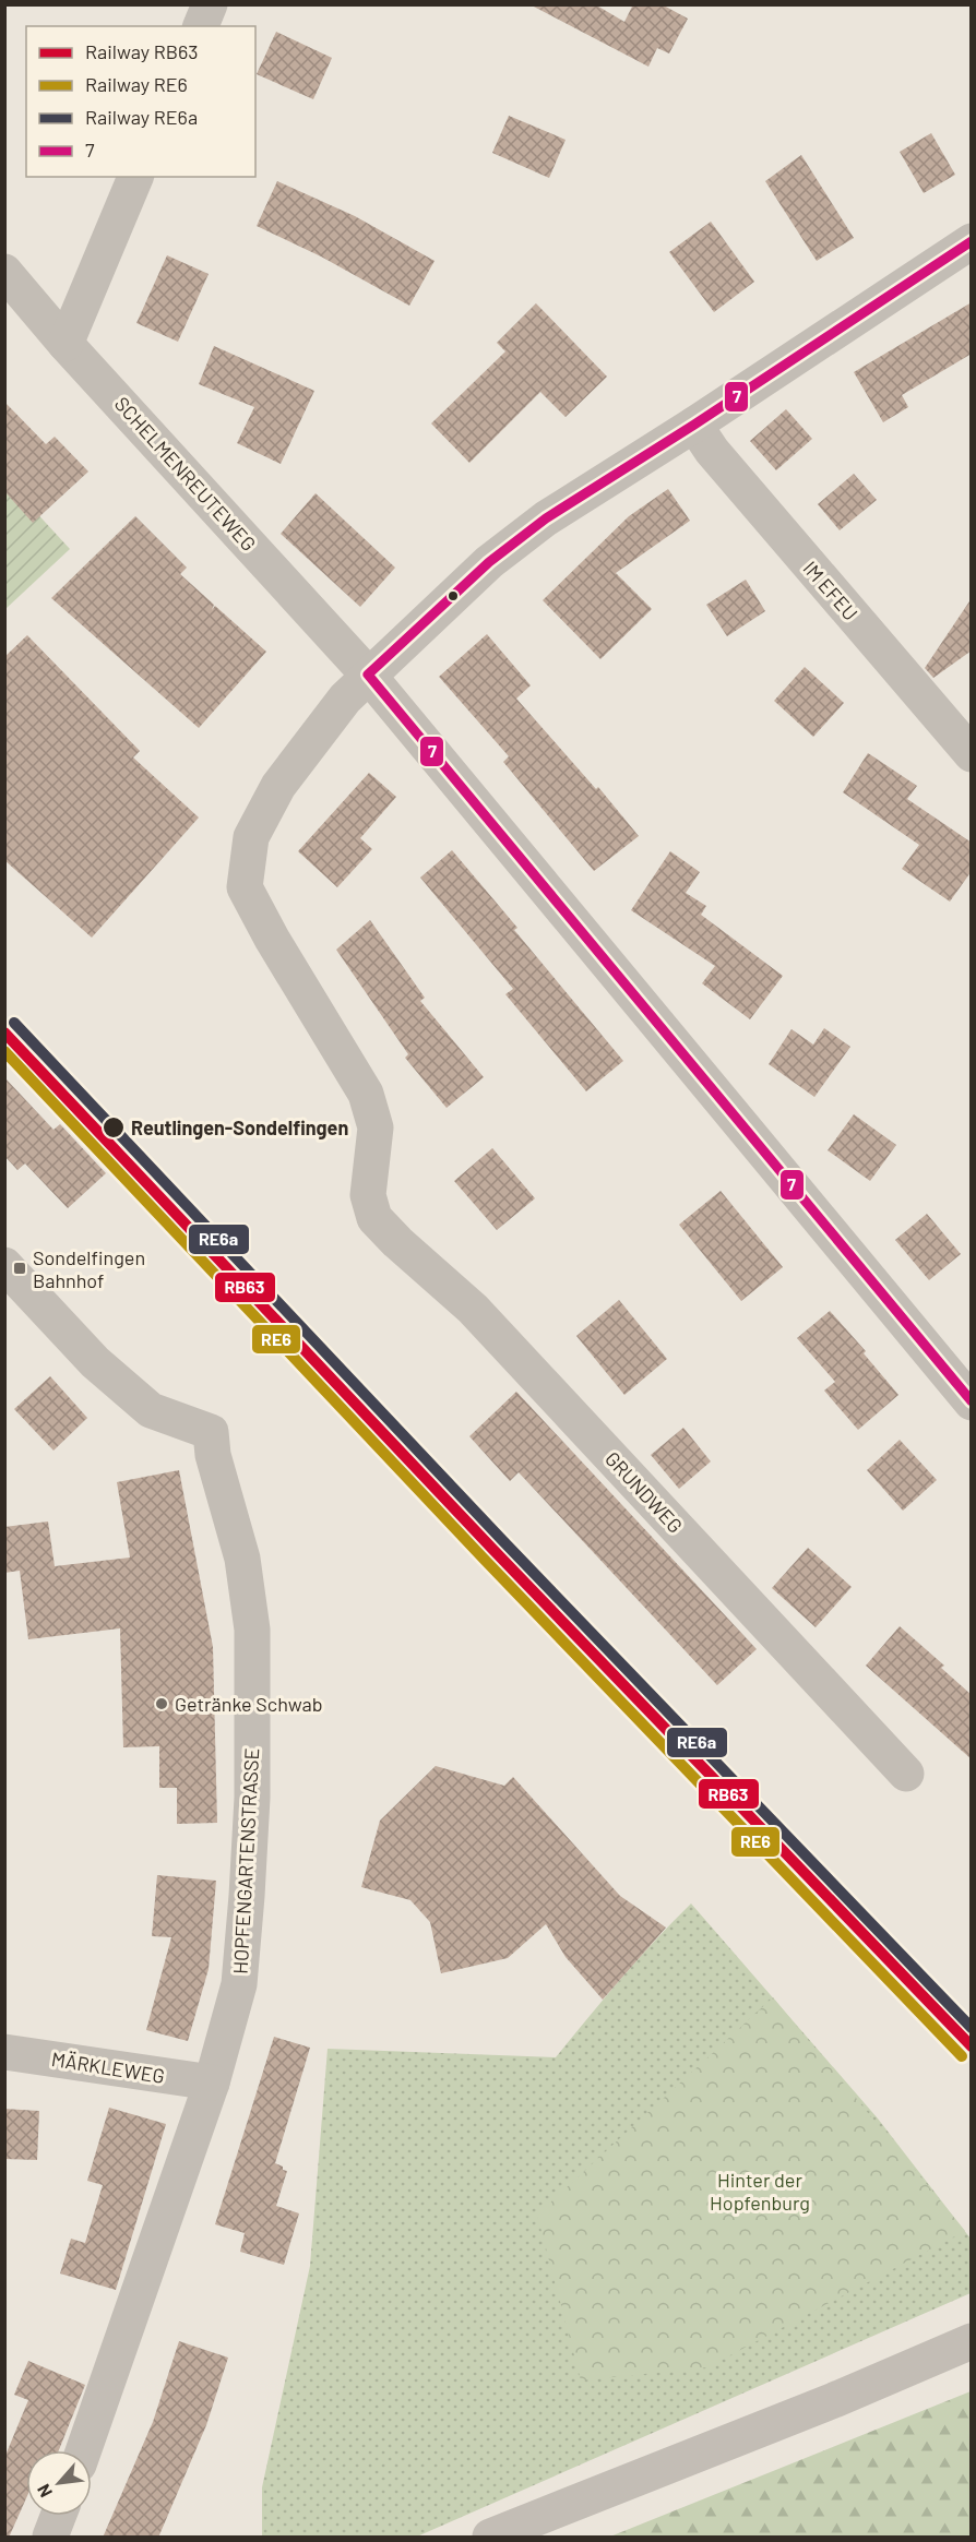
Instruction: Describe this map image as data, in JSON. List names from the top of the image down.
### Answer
{
  "streets": {
    "street": [
      "SCHELMENREUTEWEG",
      "IM EFEU",
      "GRUNDWEG",
      "HOPFENGARTENSTRASSE",
      "MÄRKLEWEG"
    ]
  },
  "crossings": [
    ["SCHELMENREUTEWEG", "GRUNDWEG"],
    ["HOPFENGARTENSTRASSE", "MÄRKLEWEG"]
  ],
  "parks": ["Hinter der Hopfenburg"],
  "places": {
    "other": ["Reutlingen-Sondelfingen", "Getränke Schwab"],
    "transit": ["Sondelfingen Bahnhof"]
  },
  "lines": [
    "transit line 7",
    "rail line RE6a",
    "rail line RB63",
    "rail line RE6"
  ],
  "legend": [
    "Railway RB63",
    "Railway RE6",
    "Railway RE6a",
    "7"
  ],
  "north": "bottom left"
}
